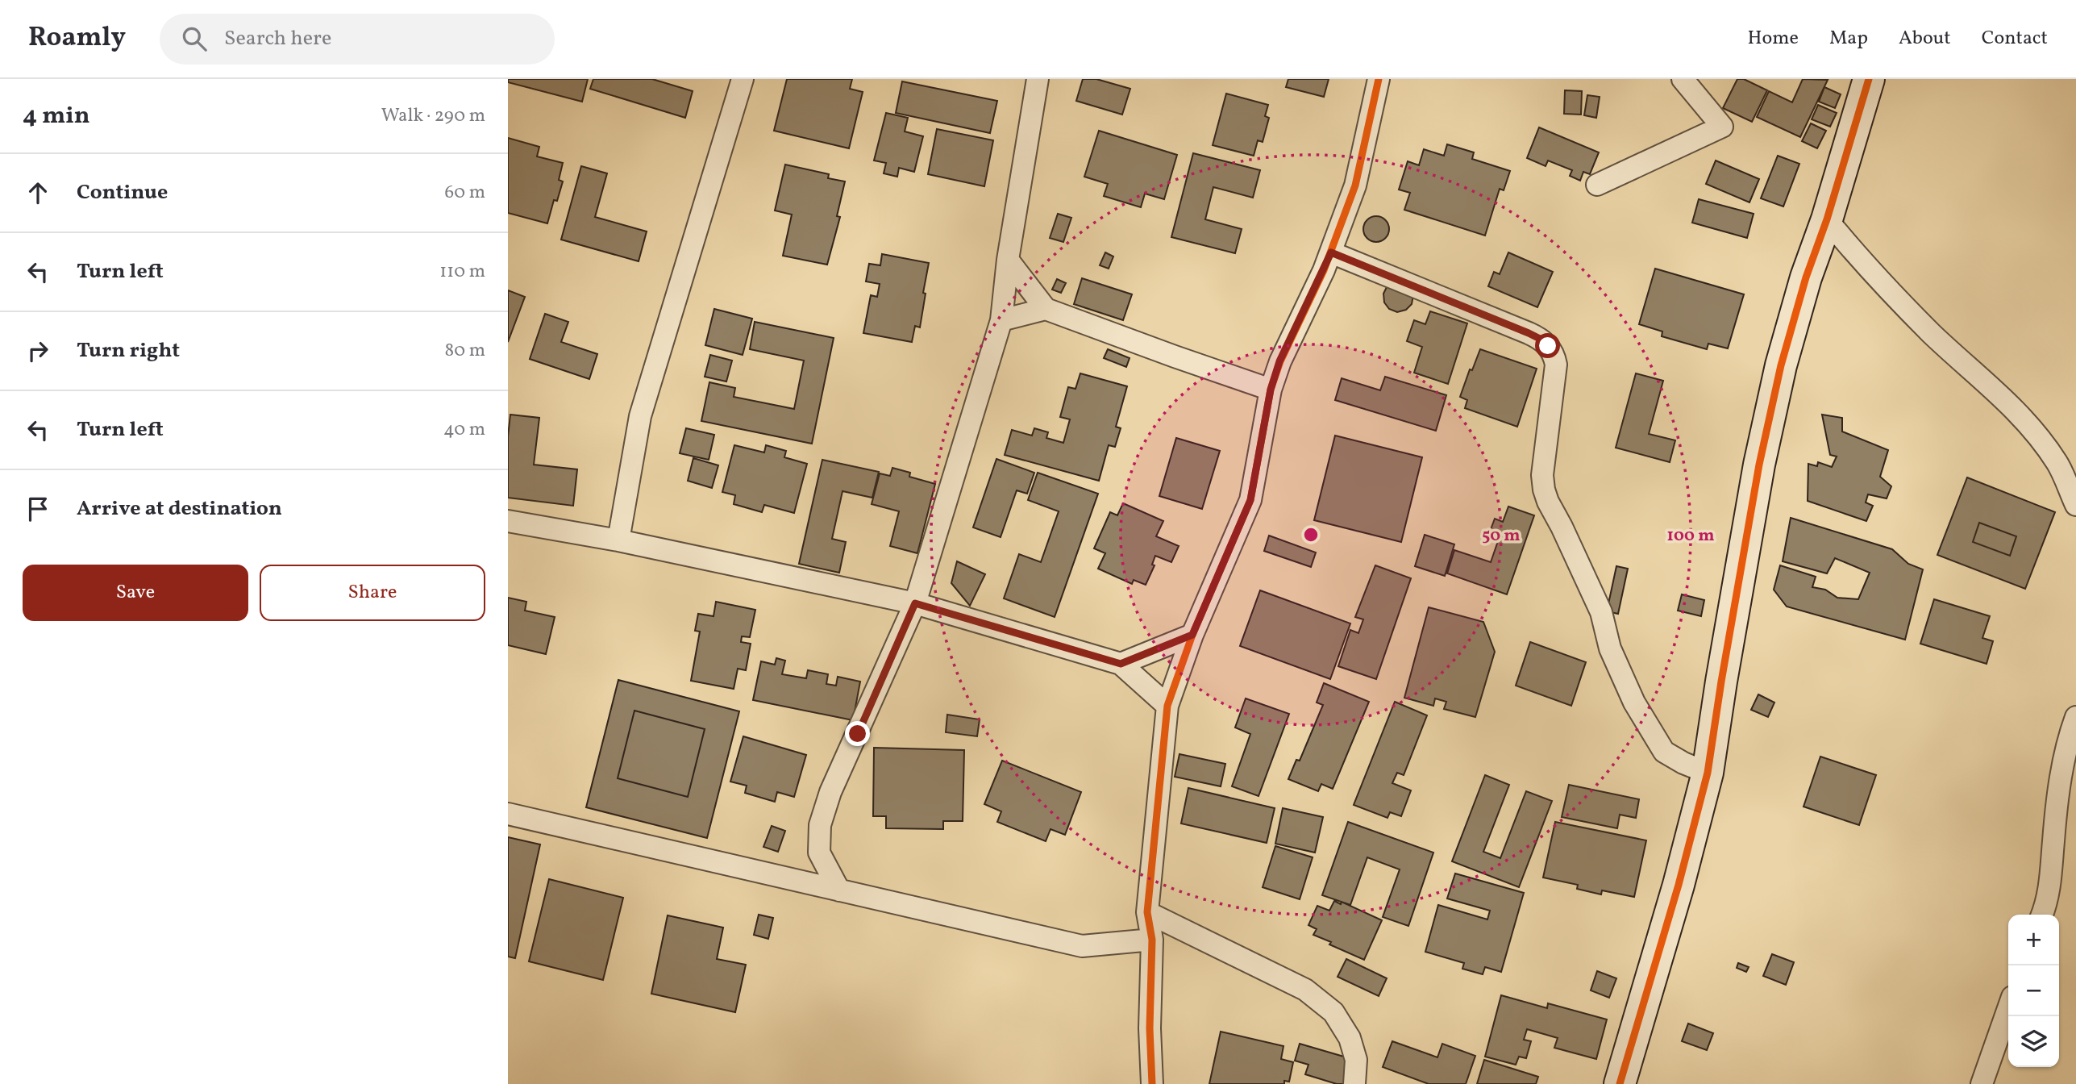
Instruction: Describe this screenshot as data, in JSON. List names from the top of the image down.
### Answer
{
  "page": {
    "header": "Roamly",
    "search": "Search here",
    "nav": [
      "Home",
      "Map",
      "About",
      "Contact"
    ],
    "heading": ["4 min", "Walk · 290 m"],
    "list": [
      ["Continue", "60 m"],
      ["Turn left", "110 m"],
      ["Turn right", "80 m"],
      ["Turn left", "40 m"],
      "Arrive at destination"
    ],
    "buttons": ["Save", "Share"],
    "map_buttons": ["+", "−"]
  },
  "rings": ["50 m", "100 m"]
}
